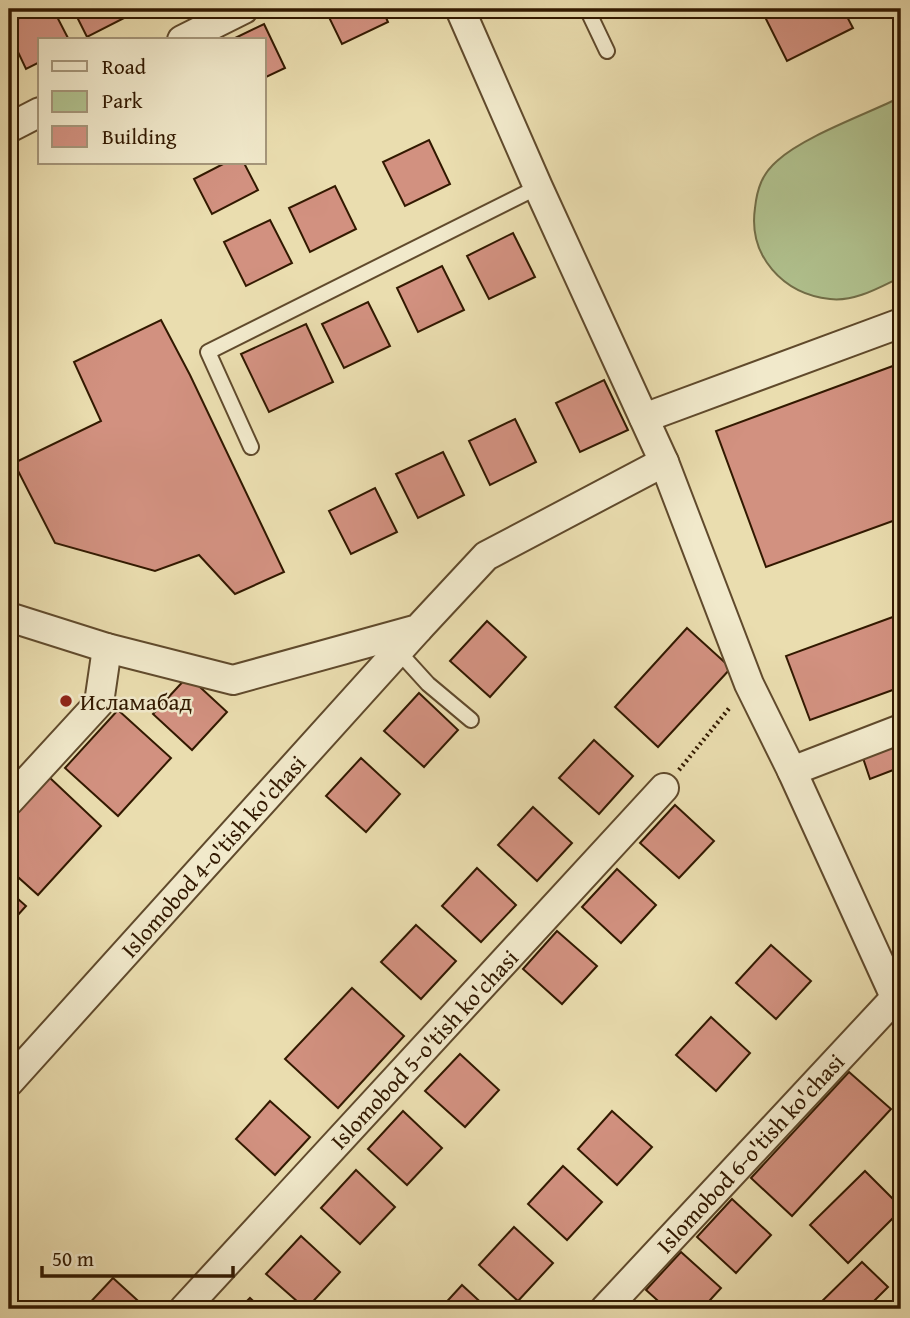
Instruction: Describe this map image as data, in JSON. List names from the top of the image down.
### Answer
{
  "streets": {
    "street": ["Islomobod 4-o'tish ko'chasi", "Islomobod 5-o'tish ko'chasi", "Islomobod 6-o'tish ko'chasi"]
  },
  "places": ["Исламабад"],
  "legend": ["Road", "Park", "Building"],
  "scale_bar": "50 m"
}
